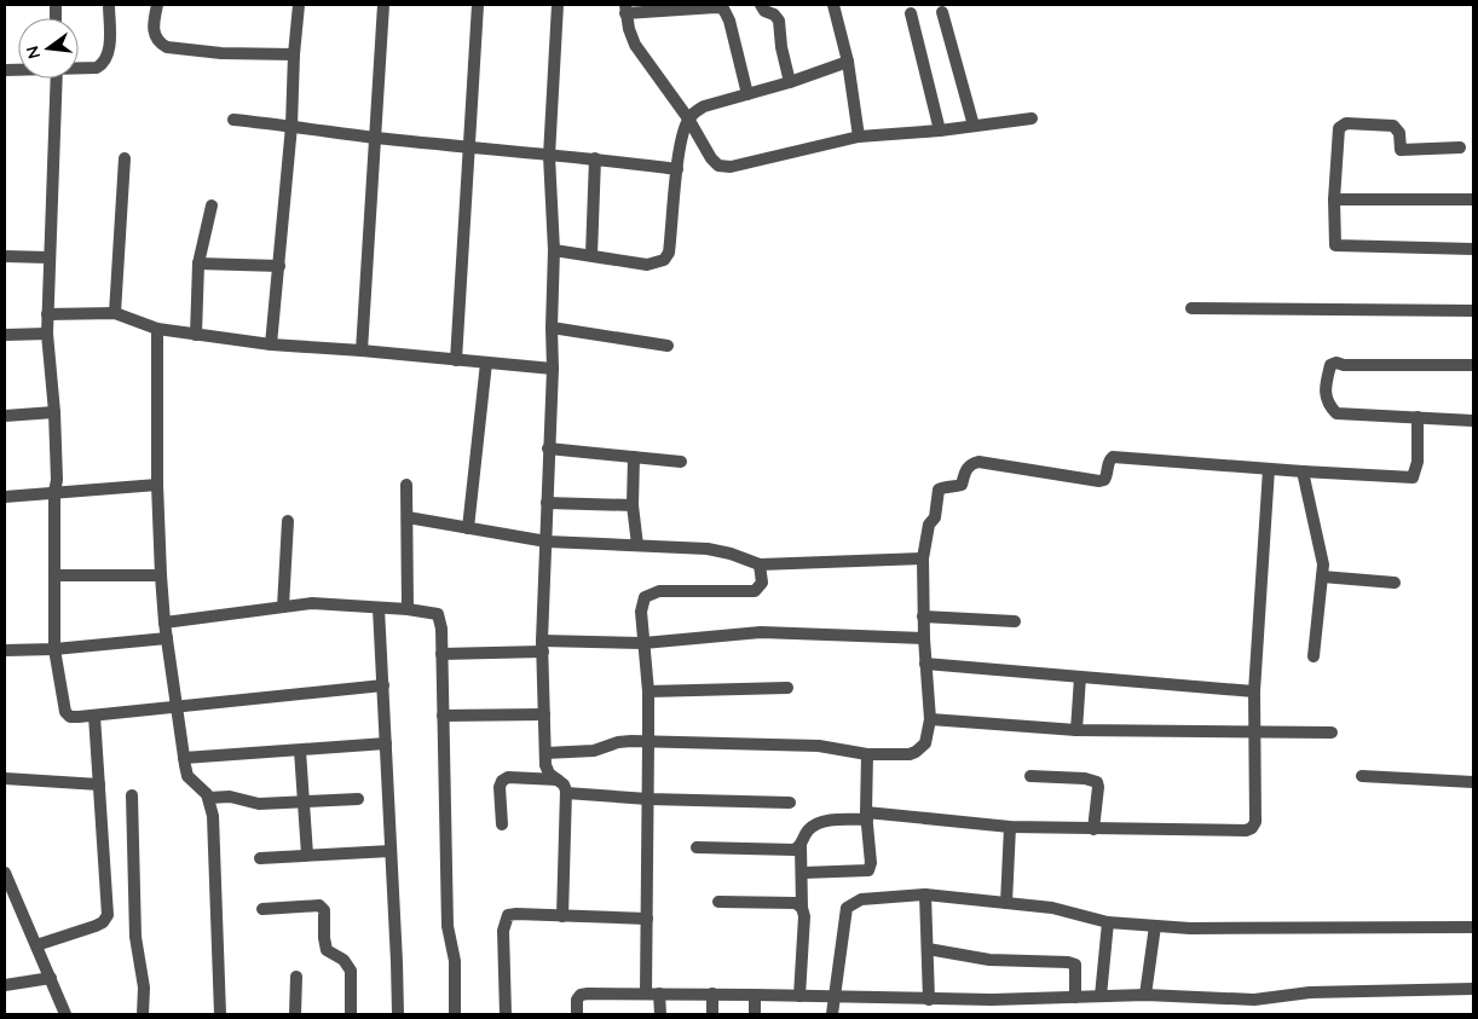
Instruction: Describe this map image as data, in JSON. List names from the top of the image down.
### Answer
{
  "north": "left"
}
